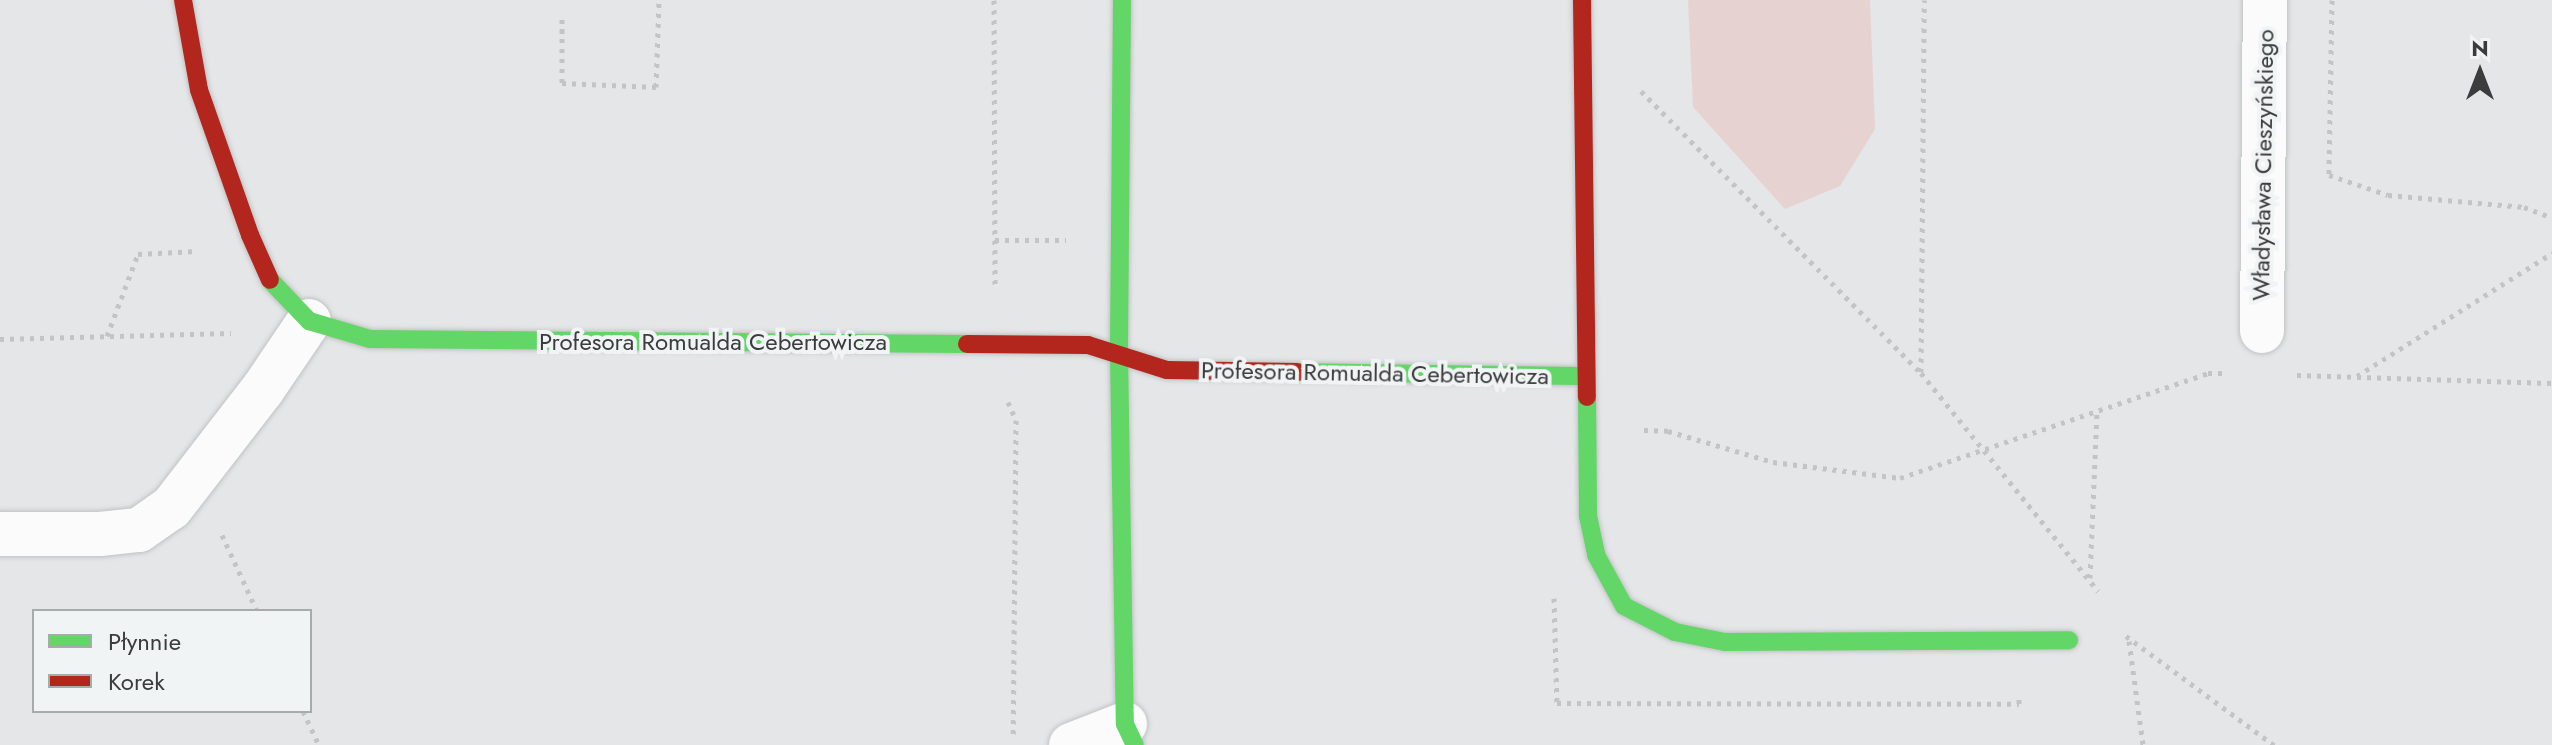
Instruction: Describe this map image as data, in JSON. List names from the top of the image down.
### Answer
{
  "streets": {
    "street": ["Władysława Cieszyńskiego", "Profesora Romualda Cebertowicza"]
  },
  "legend": ["Płynnie", "Korek"],
  "north": "top"
}
